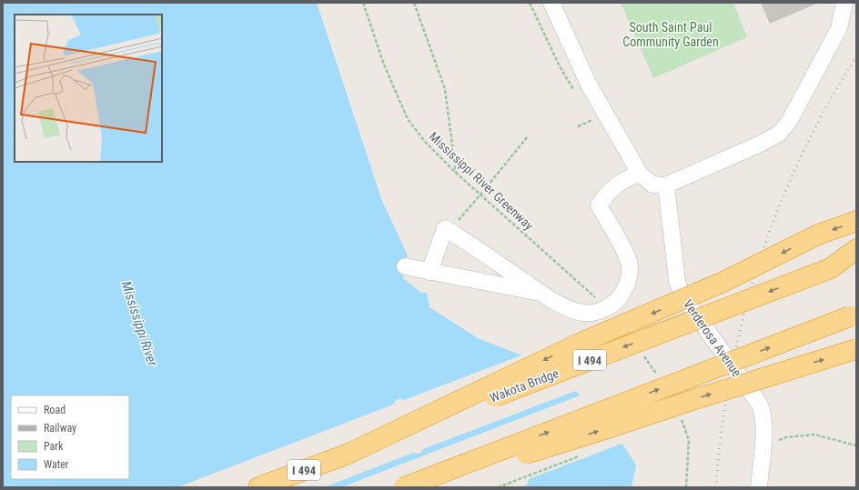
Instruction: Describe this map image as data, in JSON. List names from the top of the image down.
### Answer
{
  "streets": {
    "highway": ["I 494", "Wakota Bridge"],
    "street": ["Verderosa Avenue"],
    "path": ["Mississippi River Greenway"]
  },
  "water": ["Mississippi River"],
  "parks": ["South Saint Paul Community Garden"],
  "legend": [
    "Road",
    "Railway",
    "Park",
    "Water"
  ]
}
